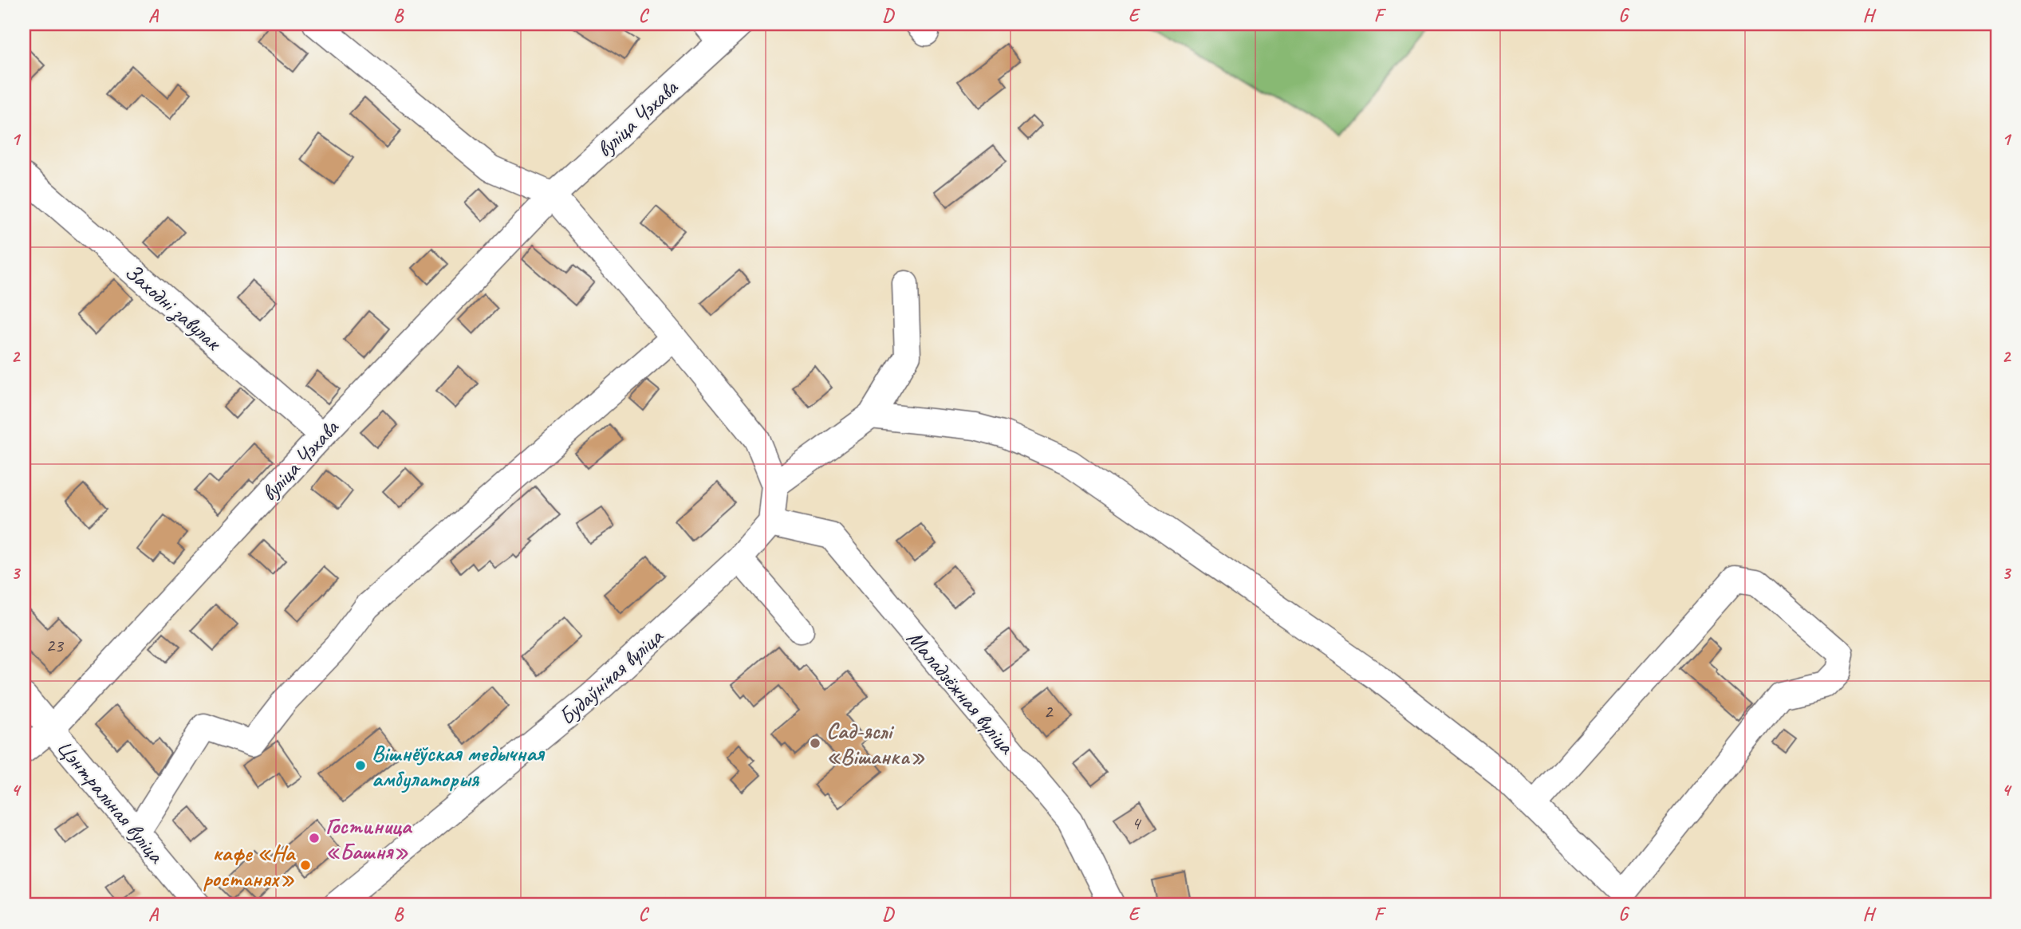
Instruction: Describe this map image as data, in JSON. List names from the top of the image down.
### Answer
{
  "streets": {
    "street": [
      "вуліца Чэхава",
      "Заходні завулак",
      "Будаўнічая вуліца",
      "Маладзёжная вуліца",
      "Цэнтральная вуліца"
    ]
  },
  "crossings": [
    ["вуліца Чэхава", "Заходні завулак"],
    ["вуліца Чэхава", "Цэнтральная вуліца"],
    ["Будаўнічая вуліца", "Маладзёжная вуліца"]
  ],
  "places": [
    "Сад-яслі «Вішанка»",
    "Вішнёўская медычная амбулаторыя",
    "Гостиница «Башня»",
    "кафе «На ростанях»"
  ],
  "house_numbers": ["23", "2", "4"],
  "grid": {
    "columns": [
      "A",
      "B",
      "C",
      "D",
      "E",
      "F",
      "G",
      "H"
    ],
    "rows": [
      "1",
      "2",
      "3",
      "4"
    ]
  }
}
